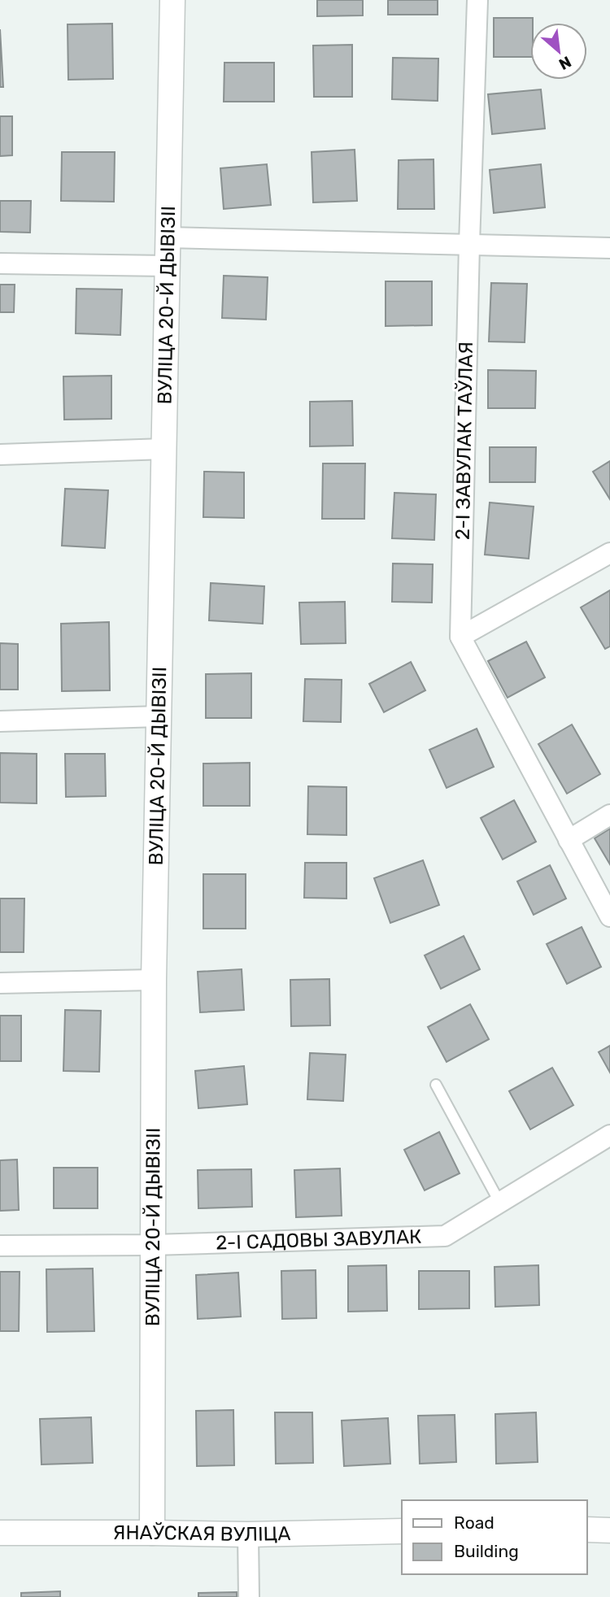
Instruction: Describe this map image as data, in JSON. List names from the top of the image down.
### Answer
{
  "streets": {
    "street": [
      "ВУЛІЦА 20-Й ДЫВІЗІІ",
      "2-І ЗАВУЛАК ТАЎЛАЯ",
      "2-І САДОВЫ ЗАВУЛАК",
      "ЯНАЎСКАЯ ВУЛІЦА"
    ]
  },
  "crossings": [
    ["ВУЛІЦА 20-Й ДЫВІЗІІ", "2-І САДОВЫ ЗАВУЛАК"],
    ["ВУЛІЦА 20-Й ДЫВІЗІІ", "ЯНАЎСКАЯ ВУЛІЦА"]
  ],
  "legend": ["Road", "Building"],
  "north": "bottom right"
}
